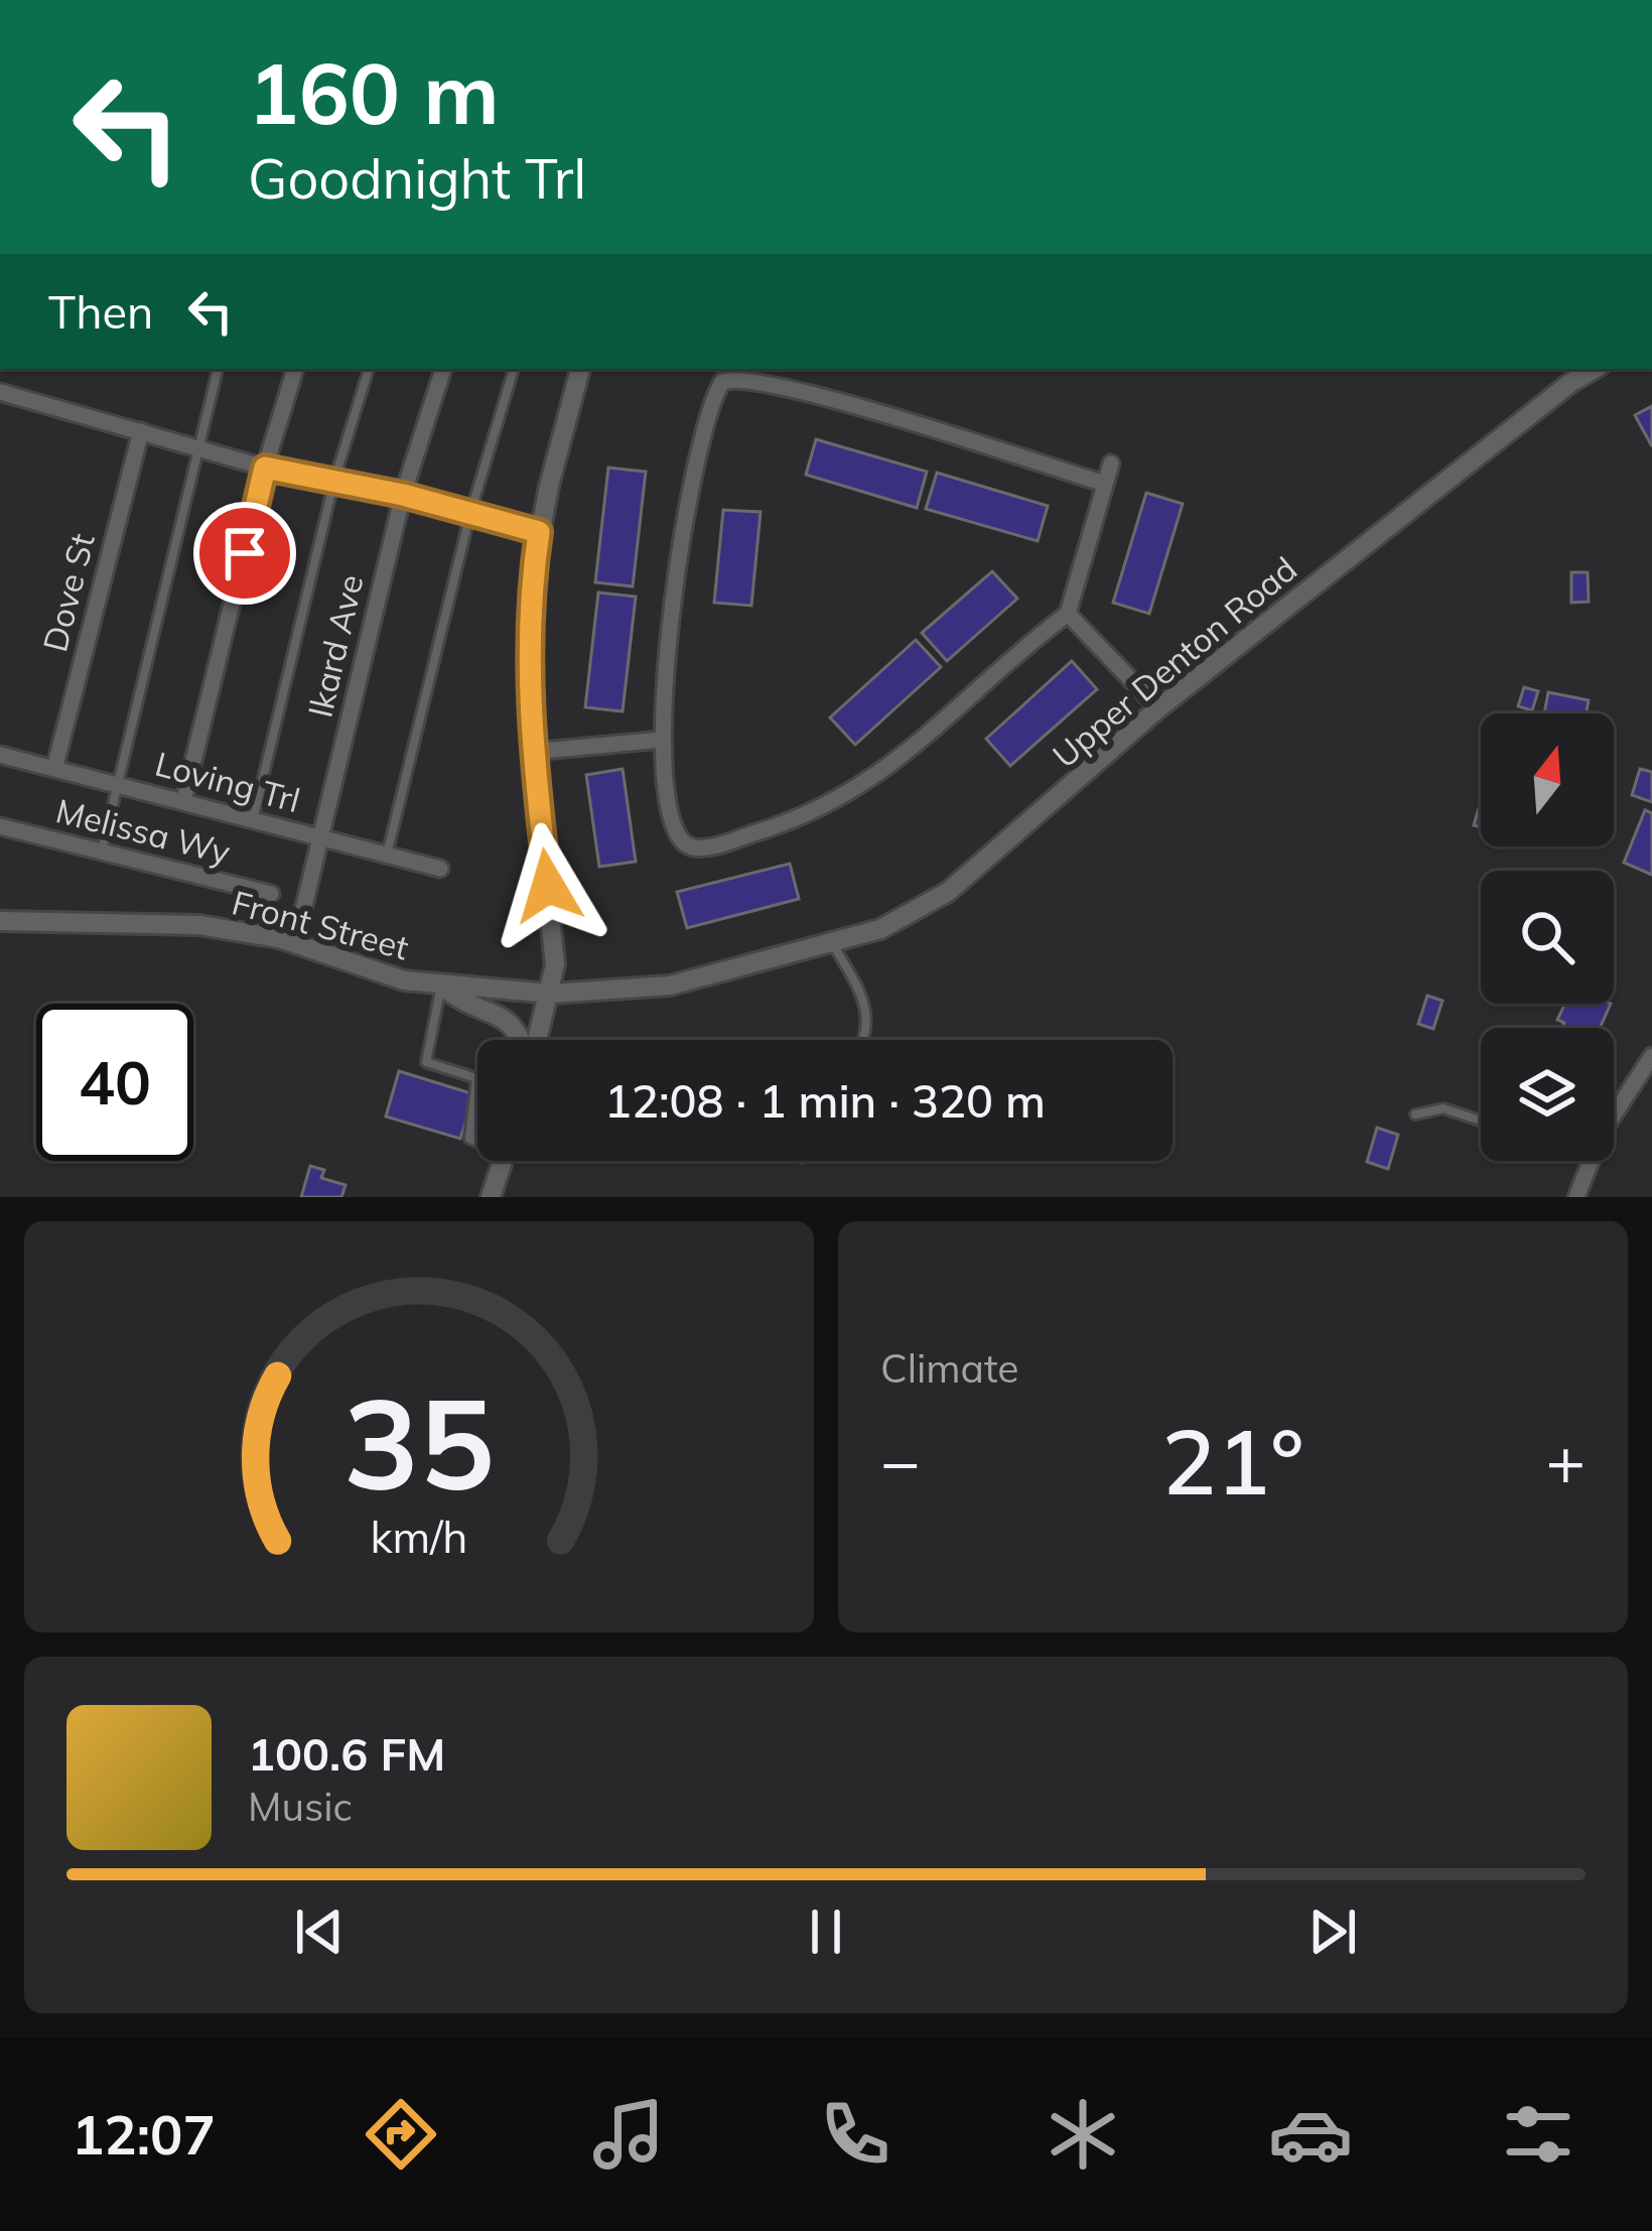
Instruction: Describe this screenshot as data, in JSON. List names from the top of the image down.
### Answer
{
  "streets": {
    "street": [
      "Dove St",
      "Ikard Ave",
      "Upper Denton Road",
      "Loving Trl",
      "Melissa Wy",
      "Front Street"
    ]
  },
  "crossings": [
    ["Dove St", "Loving Trl"],
    ["Ikard Ave", "Loving Trl"],
    ["Ikard Ave", "Front Street"],
    ["Upper Denton Road", "Front Street"]
  ],
  "north": "top",
  "page": {
    "turn": ["160 m", "Goodnight Trl"],
    "then": "Then",
    "limit": "40",
    "trip": "12:08 · 1 min · 320 m",
    "tile": "Climate",
    "heat": ["−", "21°", "+"],
    "song": ["100.6 FM", "Music"],
    "tabs": "12:07",
    "gauge": ["35", "km/h"]
  }
}
